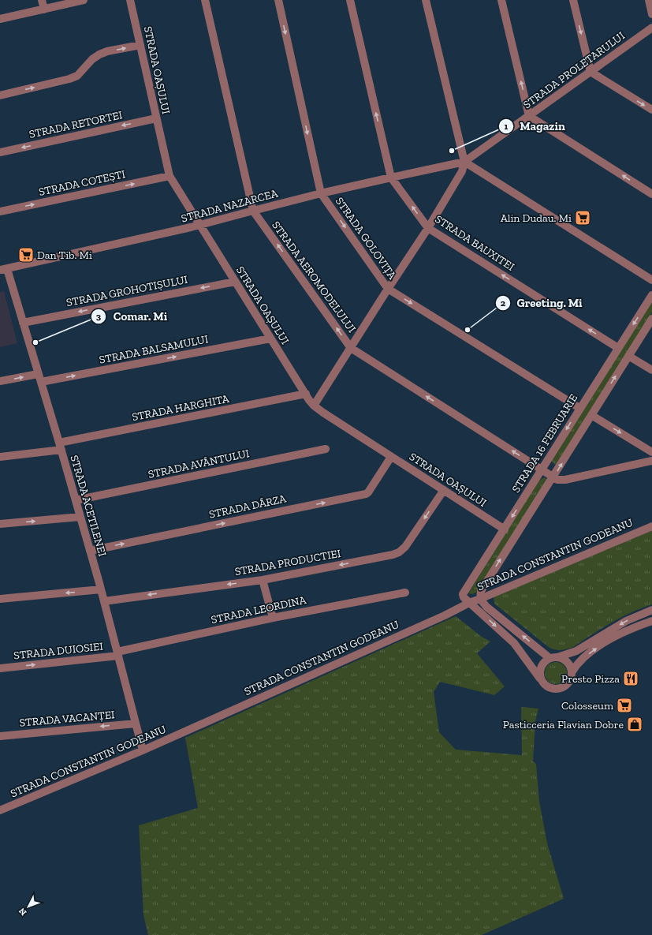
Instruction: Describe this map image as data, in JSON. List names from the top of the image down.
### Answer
{
  "streets": {
    "street": [
      "STRADA OAȘULUI",
      "STRADA PROLETARULUI",
      "STRADA RETORTEI",
      "STRADA COTEȘTI",
      "STRADA NAZARCEA",
      "STRADA GOLOVIȚA",
      "STRADA BAUXITEI",
      "STRADA AEROMODELULUI",
      "STRADA GROHOTIȘULUI",
      "STRADA BALSAMULUI",
      "STRADA HARGHITA",
      "STRADA 16 FEBRUARIE",
      "STRADA AVÂNTULUI",
      "STRADA ACETILENEI",
      "STRADA DÂRZA",
      "STRADA CONSTANTIN GODEANU",
      "STRADA PRODUCTIEI",
      "STRADA LEORDINA",
      "STRADA DUIOSIEI",
      "STRADA VACANȚEI"
    ]
  },
  "crossings": [
    ["STRADA OAȘULUI", "STRADA RETORTEI"],
    ["STRADA OAȘULUI", "STRADA COTEȘTI"],
    ["STRADA OAȘULUI", "STRADA NAZARCEA"],
    ["STRADA OAȘULUI", "STRADA GROHOTIȘULUI"],
    ["STRADA OAȘULUI", "STRADA BALSAMULUI"],
    ["STRADA OAȘULUI", "STRADA HARGHITA"],
    ["STRADA OAȘULUI", "STRADA 16 FEBRUARIE"],
    ["STRADA OAȘULUI", "STRADA DÂRZA"],
    ["STRADA OAȘULUI", "STRADA PRODUCTIEI"],
    ["STRADA PROLETARULUI", "STRADA NAZARCEA"],
    ["STRADA NAZARCEA", "STRADA GOLOVIȚA"],
    ["STRADA NAZARCEA", "STRADA BAUXITEI"],
    ["STRADA NAZARCEA", "STRADA AEROMODELULUI"],
    ["STRADA NAZARCEA", "STRADA ACETILENEI"],
    ["STRADA GOLOVIȚA", "STRADA 16 FEBRUARIE"],
    ["STRADA BAUXITEI", "STRADA 16 FEBRUARIE"],
    ["STRADA AEROMODELULUI", "STRADA 16 FEBRUARIE"],
    ["STRADA GROHOTIȘULUI", "STRADA ACETILENEI"],
    ["STRADA BALSAMULUI", "STRADA ACETILENEI"],
    ["STRADA HARGHITA", "STRADA ACETILENEI"],
    ["STRADA 16 FEBRUARIE", "STRADA CONSTANTIN GODEANU"],
    ["STRADA AVÂNTULUI", "STRADA ACETILENEI"],
    ["STRADA ACETILENEI", "STRADA DÂRZA"],
    ["STRADA ACETILENEI", "STRADA CONSTANTIN GODEANU"],
    ["STRADA ACETILENEI", "STRADA PRODUCTIEI"],
    ["STRADA ACETILENEI", "STRADA LEORDINA"],
    ["STRADA ACETILENEI", "STRADA DUIOSIEI"],
    ["STRADA ACETILENEI", "STRADA VACANȚEI"],
    ["STRADA LEORDINA", "STRADA DUIOSIEI"]
  ],
  "one_way": [
    "STRADA COTEȘTI",
    "STRADA GOLOVIȚA",
    "STRADA BAUXITEI",
    "STRADA AEROMODELULUI",
    "STRADA GROHOTIȘULUI",
    "STRADA BALSAMULUI",
    "STRADA DÂRZA",
    "STRADA PRODUCTIEI",
    "STRADA VACANȚEI"
  ],
  "places": {
    "other": ["Magazin", "Greeting. Mi", "Comar. Mi"],
    "supermarket": ["Alin Dudau. Mi", "Dan Tib. Mi", "Colosseum"],
    "restaurant": ["Presto Pizza"],
    "shop": ["Pasticceria Flavian Dobre"]
  },
  "north": "bottom left"
}
